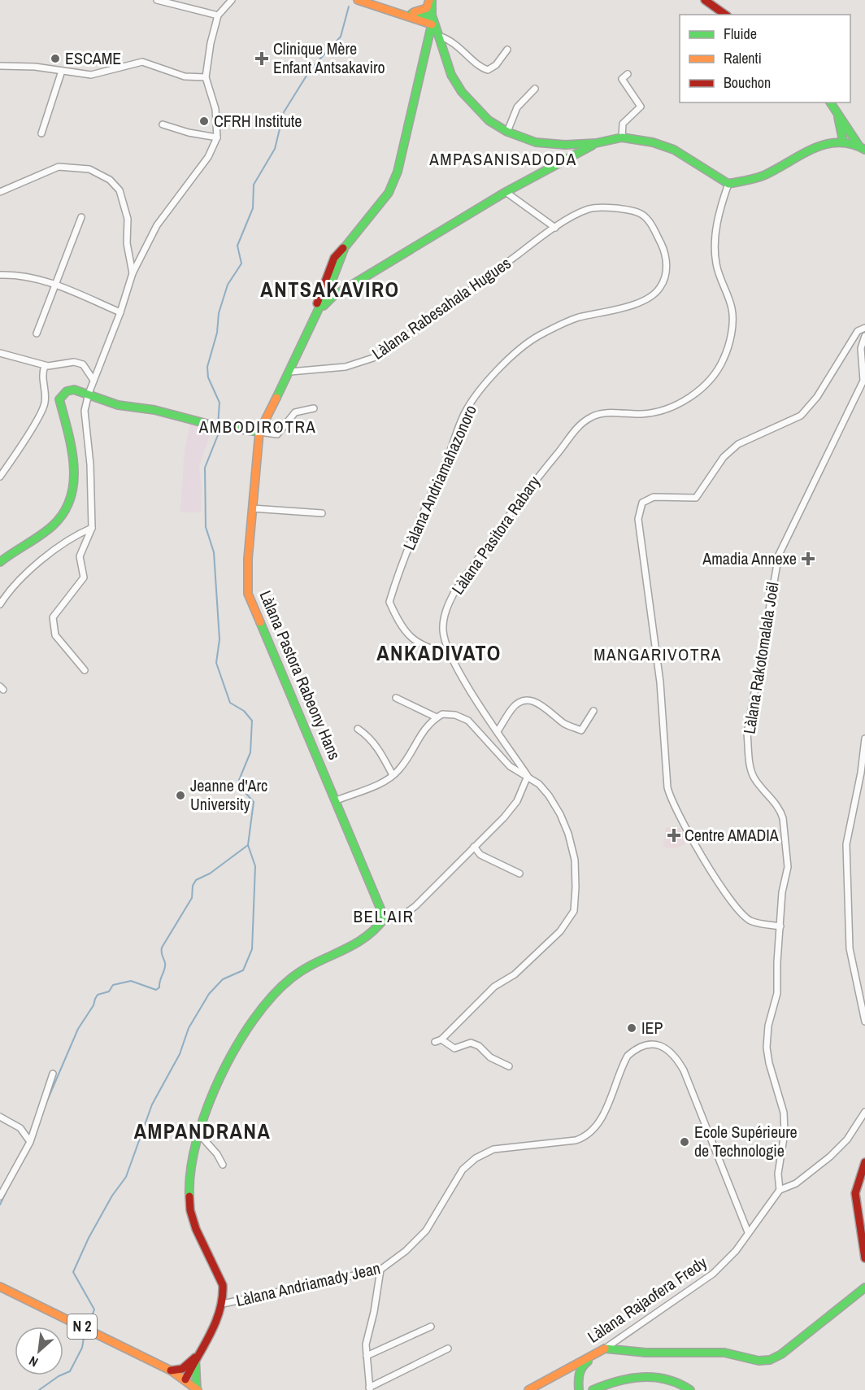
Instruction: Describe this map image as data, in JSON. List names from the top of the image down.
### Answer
{
  "streets": {
    "main road": ["Làlana Pastora Rabeony Hans", "Làlana Rajaofera Fredy", "N 2"],
    "street": [
      "Làlana Rabesahala Hugues",
      "Làlana Andriamahazonoro",
      "Làlana Pasitora Rabary",
      "Làlana Rakotomalala Joël",
      "Làlana Andriamady Jean"
    ]
  },
  "crossings": [
    ["Làlana Rabesahala Hugues", "Làlana Andriamahazonoro"],
    ["Làlana Andriamahazonoro", "Làlana Pasitora Rabary"],
    ["Làlana Rakotomalala Joël", "Làlana Rajaofera Fredy"],
    ["Làlana Andriamady Jean", "Làlana Rajaofera Fredy"]
  ],
  "districts": [
    "AMPASANISADODA",
    "ANTSAKAVIRO",
    "AMBODIROTRA",
    "ANKADIVATO",
    "MANGARIVOTRA",
    "BEL'AIR",
    "AMPANDRANA"
  ],
  "places": {
    "other": [
      "ESCAME",
      "CFRH Institute",
      "Jeanne d'Arc University",
      "IEP",
      "Ecole Supérieure de Technologie"
    ],
    "health": ["Clinique Mère Enfant Antsakaviro", "Amadia Annexe", "Centre AMADIA"]
  },
  "legend": ["Fluide", "Ralenti", "Bouchon"],
  "north": "bottom left"
}
